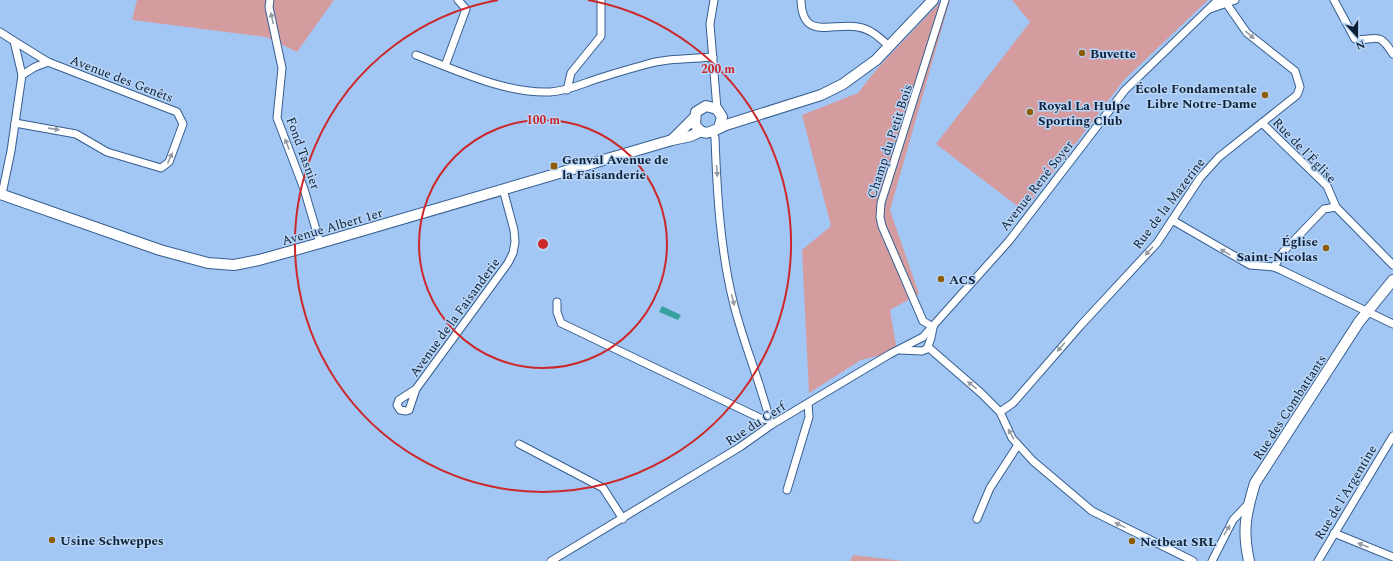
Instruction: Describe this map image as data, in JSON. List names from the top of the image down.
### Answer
{
  "streets": {
    "main road": ["Avenue Albert 1er", "Rue des Combattants"],
    "street": [
      "Avenue des Genêts",
      "Champ du Petit Bois",
      "Rue de l'Église",
      "Fond Tasnier",
      "Avenue René Soyer",
      "Rue de la Mazerine",
      "Avenue de la Faisanderie",
      "Rue du Cerf",
      "Rue de l'Argentine"
    ]
  },
  "crossings": [
    ["Champ du Petit Bois", "Avenue René Soyer"],
    ["Rue de l'Église", "Rue de la Mazerine"],
    ["Fond Tasnier", "Avenue Albert 1er"],
    ["Avenue René Soyer", "Rue de la Mazerine"],
    ["Avenue René Soyer", "Rue du Cerf"],
    ["Avenue Albert 1er", "Avenue de la Faisanderie"]
  ],
  "one_way": ["Fond Tasnier"],
  "places": {
    "other": [
      "Buvette",
      "École Fondamentale Libre Notre-Dame",
      "Royal La Hulpe Sporting Club",
      "Église Saint-Nicolas",
      "ACS",
      "Usine Schweppes",
      "Netbeat SRL"
    ],
    "transit": ["Genval Avenue de la Faisanderie"]
  },
  "north": "bottom",
  "rings": ["200 m", "100 m"]
}
